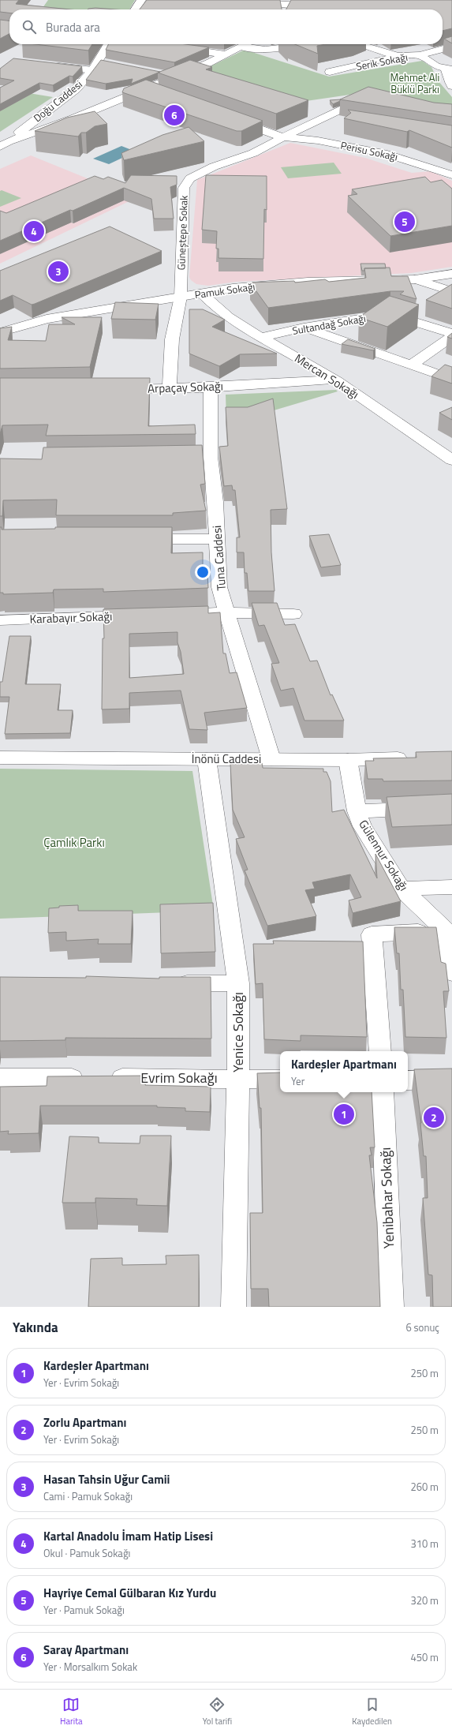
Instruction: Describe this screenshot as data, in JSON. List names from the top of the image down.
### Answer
{
  "streets": {
    "street": [
      "Serik Sokağı",
      "Doğu Caddesi",
      "Perisu Sokağı",
      "Güneştepe Sokak",
      "Pamuk Sokağı",
      "Sultandağ Sokağı",
      "Mercan Sokağı",
      "Arpaçay Sokağı",
      "Tuna Caddesi",
      "Karabayır Sokağı",
      "İnönü Caddesi",
      "Gülennur Sokağı",
      "Yenice Sokağı",
      "Evrim Sokağı",
      "Yenibahar Sokağı"
    ]
  },
  "crossings": [
    ["Perisu Sokağı", "Güneştepe Sokak"],
    ["Güneştepe Sokak", "Pamuk Sokağı"],
    ["Güneştepe Sokak", "Arpaçay Sokağı"],
    ["Pamuk Sokağı", "Mercan Sokağı"],
    ["Sultandağ Sokağı", "Mercan Sokağı"],
    ["Mercan Sokağı", "Arpaçay Sokağı"],
    ["Arpaçay Sokağı", "Tuna Caddesi"],
    ["Tuna Caddesi", "İnönü Caddesi"],
    ["İnönü Caddesi", "Gülennur Sokağı"],
    ["İnönü Caddesi", "Yenice Sokağı"],
    ["Yenice Sokağı", "Evrim Sokağı"]
  ],
  "parks": ["Mehmet Ali Büklü Parkı", "Çamlık Parkı"],
  "page": {
    "search": "Burada ara",
    "pins": [
      "6",
      "5",
      "4",
      "3",
      "1",
      "2"
    ],
    "popup": ["Kardeşler Apartmanı", "Yer"],
    "heading": ["Yakında", "6 sonuç"],
    "list": [
      {
        "mark": "1",
        "name": "Kardeşler Apartmanı",
        "note": "Yer · Evrim Sokağı",
        "value": "250 m"
      },
      {
        "mark": "2",
        "name": "Zorlu Apartmanı",
        "note": "Yer · Evrim Sokağı",
        "value": "250 m"
      },
      {
        "mark": "3",
        "name": "Hasan Tahsin Uğur Camii",
        "note": "Cami · Pamuk Sokağı",
        "value": "260 m"
      },
      {
        "mark": "4",
        "name": "Kartal Anadolu İmam Hatip Lisesi",
        "note": "Okul · Pamuk Sokağı",
        "value": "310 m"
      },
      {
        "mark": "5",
        "name": "Hayriye Cemal Gülbaran Kız Yurdu",
        "note": "Yer · Pamuk Sokağı",
        "value": "320 m"
      },
      {
        "mark": "6",
        "name": "Saray Apartmanı",
        "note": "Yer · Morsalkım Sokak",
        "value": "450 m"
      }
    ],
    "nav": ["Harita", "Yol tarifi", "Kaydedilen"]
  }
}
